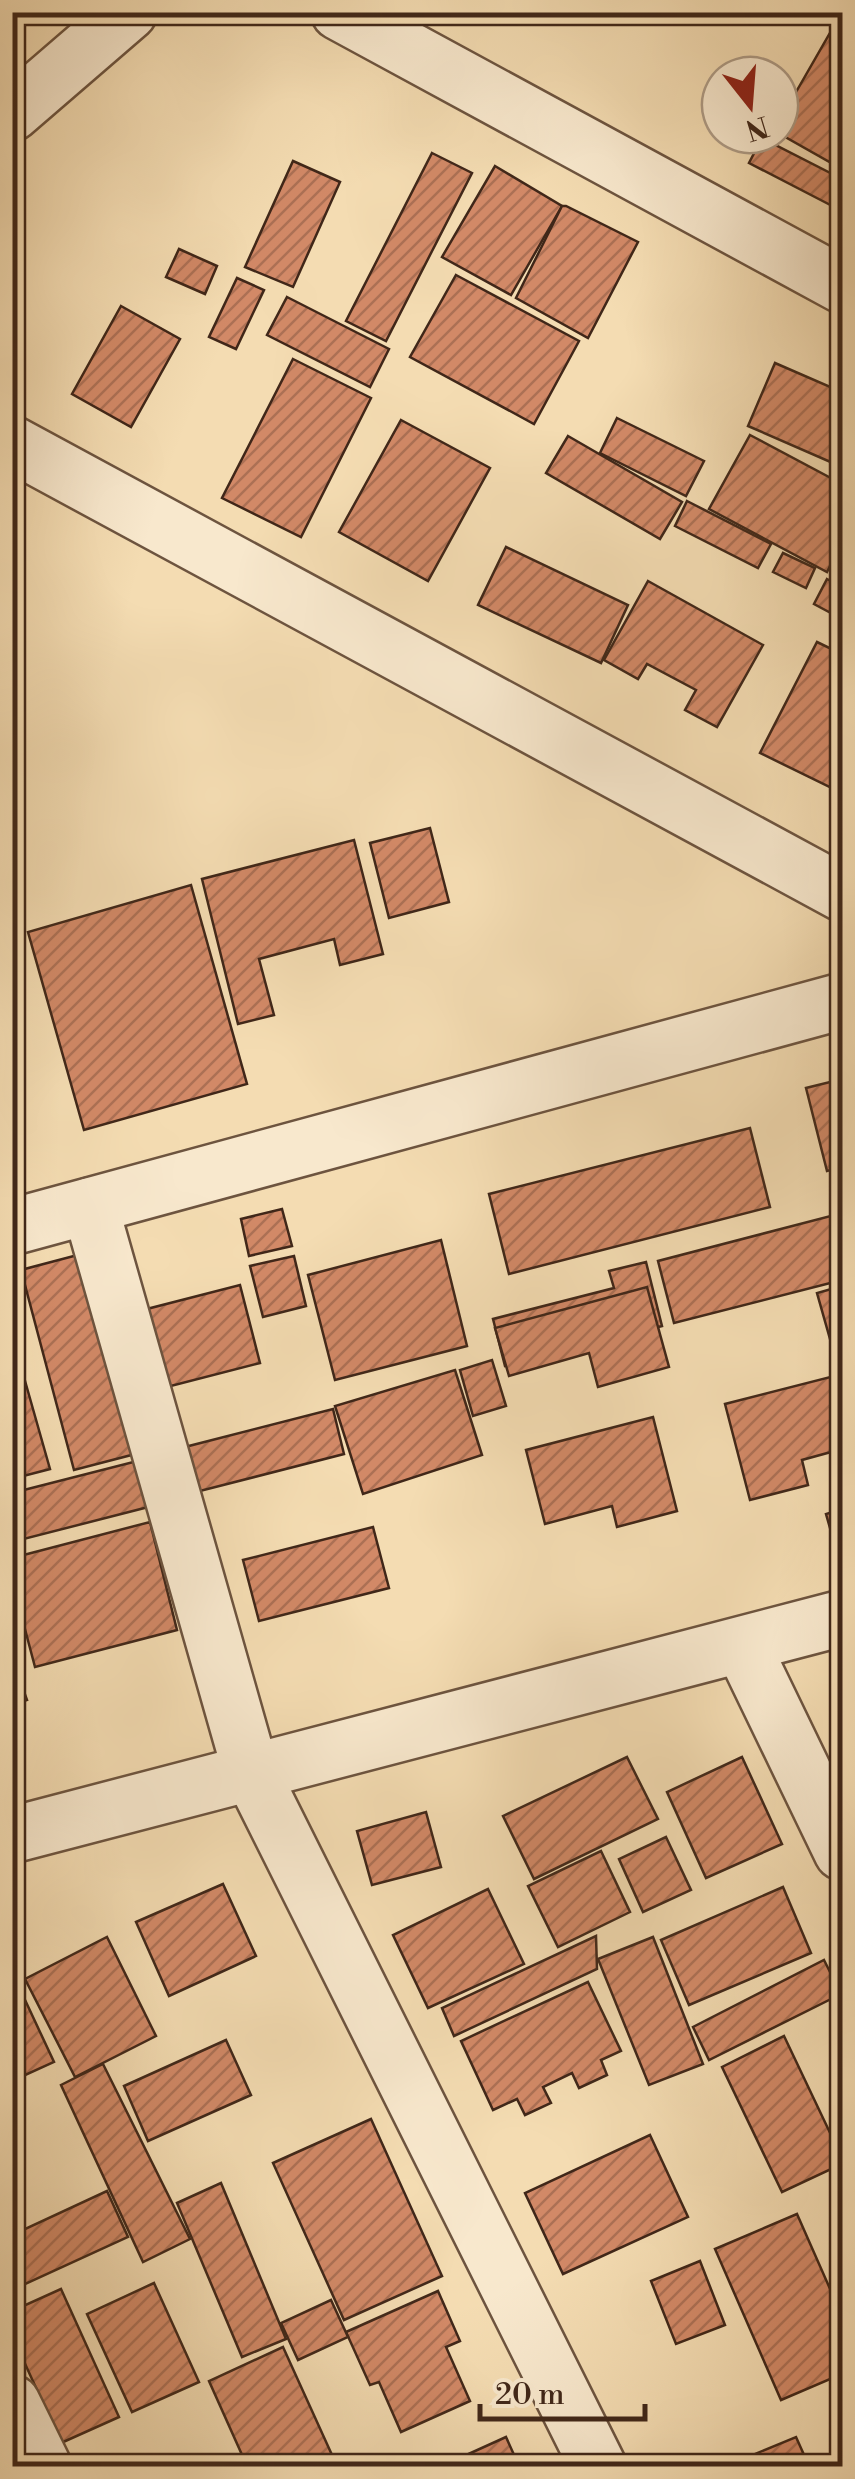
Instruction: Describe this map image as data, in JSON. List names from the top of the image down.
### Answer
{
  "scale_bar": "20 m",
  "north": "bottom"
}
